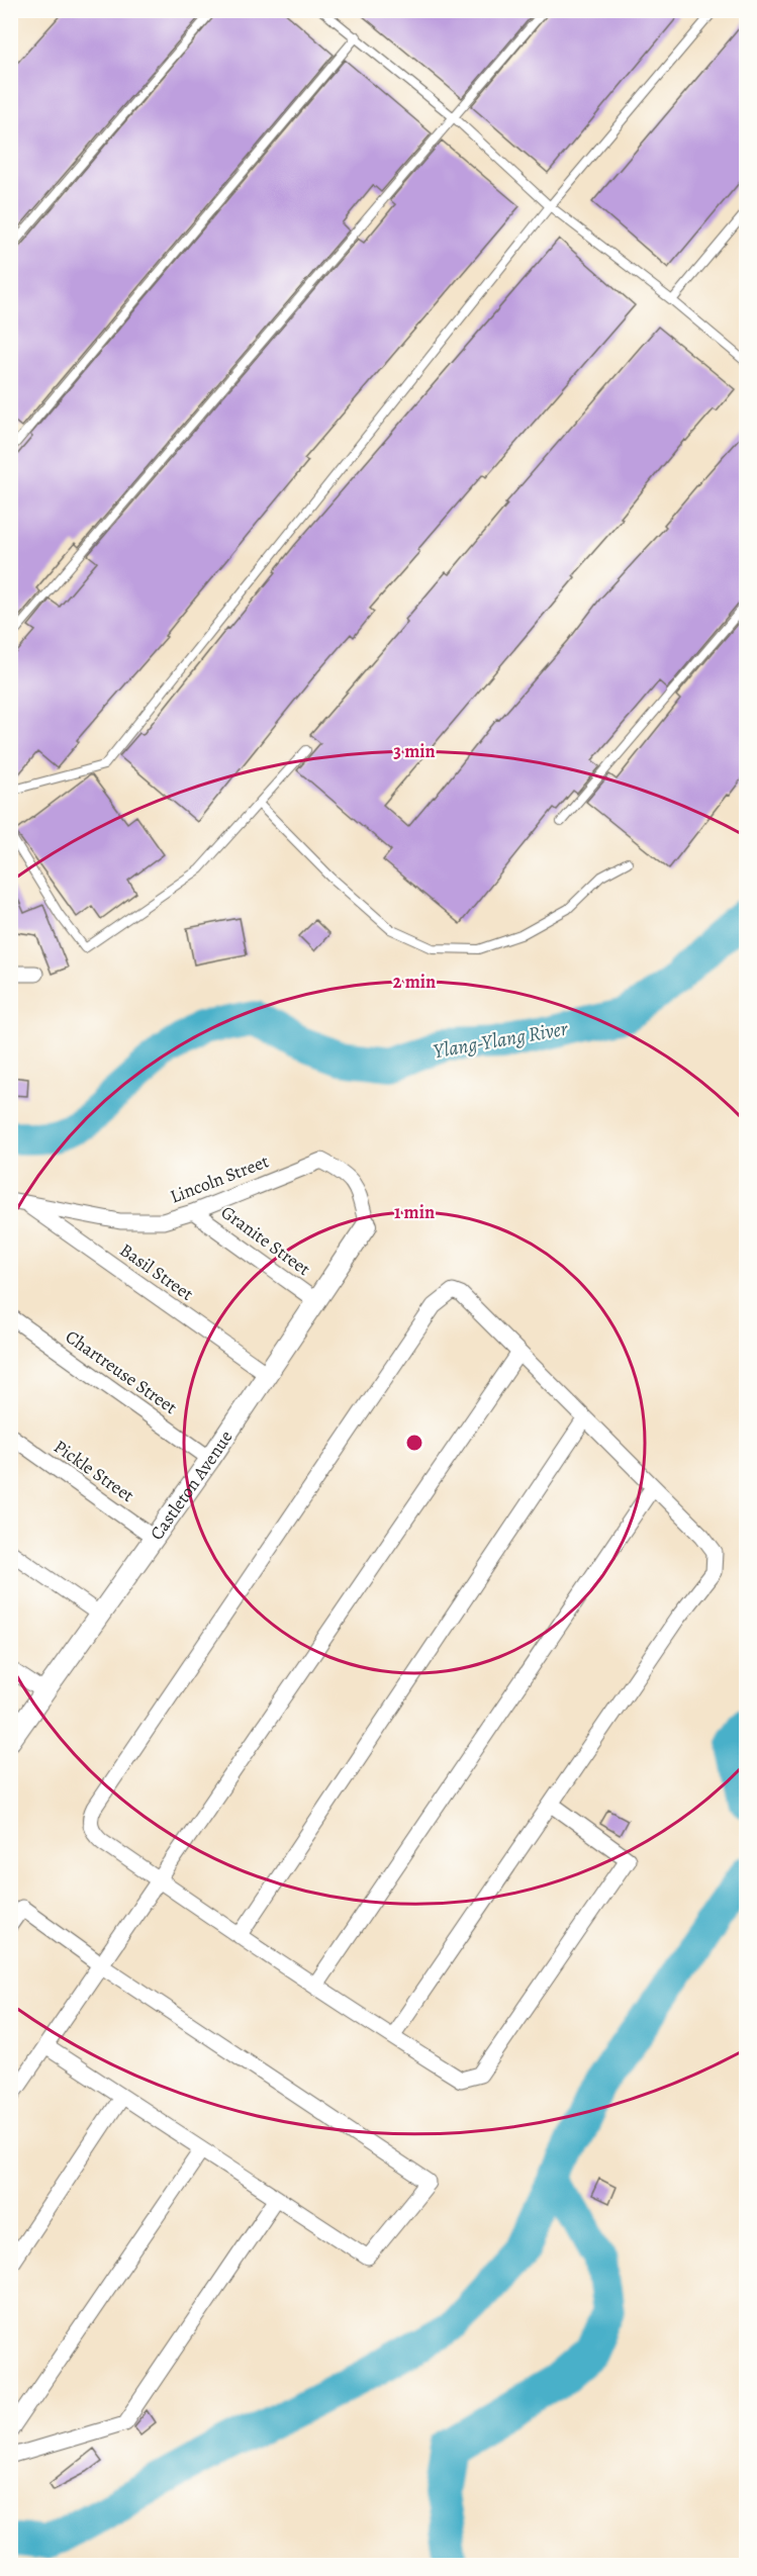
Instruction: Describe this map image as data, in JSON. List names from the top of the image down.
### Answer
{
  "streets": {
    "street": [
      "Lincoln Street",
      "Granite Street",
      "Basil Street",
      "Chartreuse Street",
      "Pickle Street",
      "Castleton Avenue"
    ]
  },
  "crossings": [
    ["Lincoln Street", "Granite Street"],
    ["Lincoln Street", "Basil Street"],
    ["Lincoln Street", "Castleton Avenue"],
    ["Granite Street", "Castleton Avenue"],
    ["Basil Street", "Castleton Avenue"],
    ["Chartreuse Street", "Castleton Avenue"],
    ["Pickle Street", "Castleton Avenue"]
  ],
  "water": ["Ylang-Ylang River"],
  "rings": ["3 min", "2 min", "1 min"]
}
